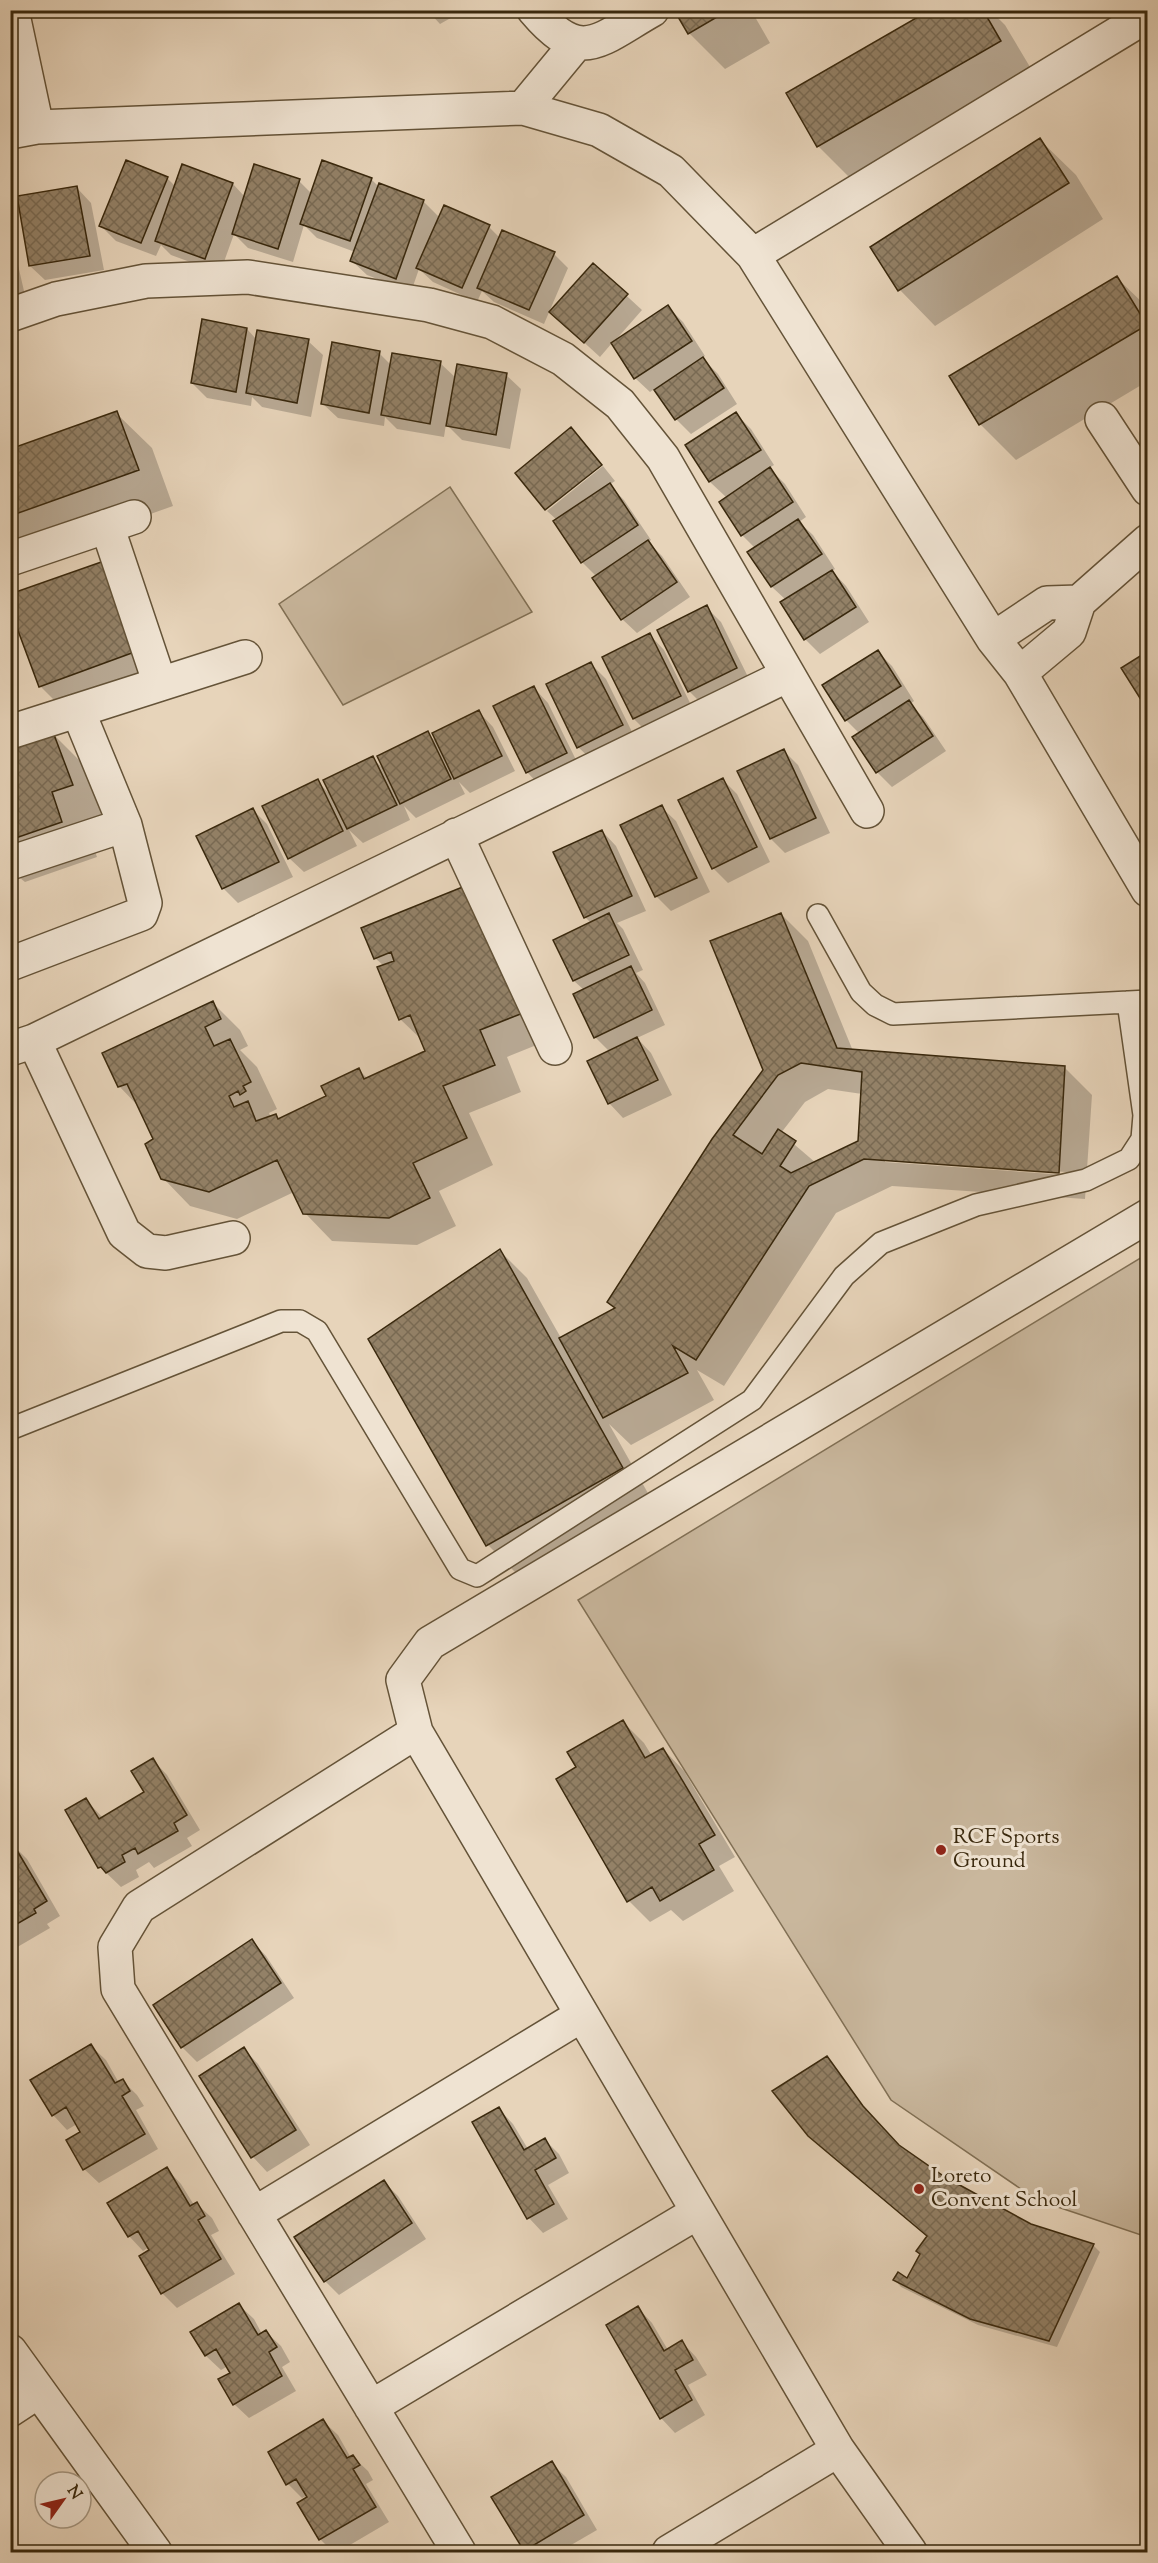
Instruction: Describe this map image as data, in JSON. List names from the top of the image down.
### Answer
{
  "places": ["RCF Sports Ground", "Loreto Convent School"],
  "north": "top right"
}
